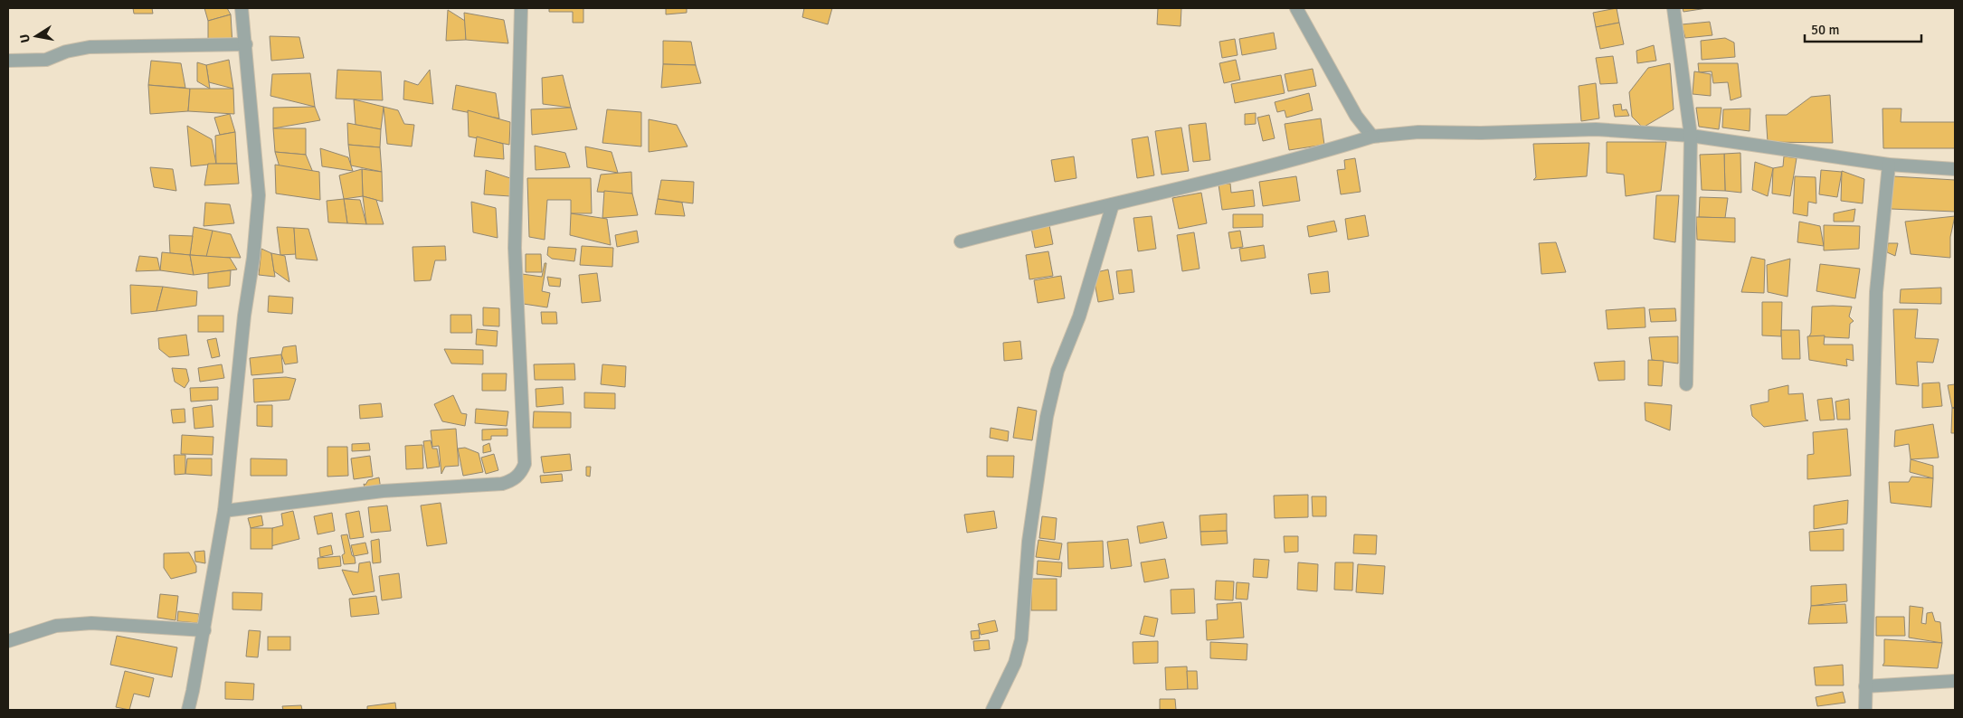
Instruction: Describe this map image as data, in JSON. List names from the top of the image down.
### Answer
{
  "scale_bar": "50 m",
  "north": "left"
}
